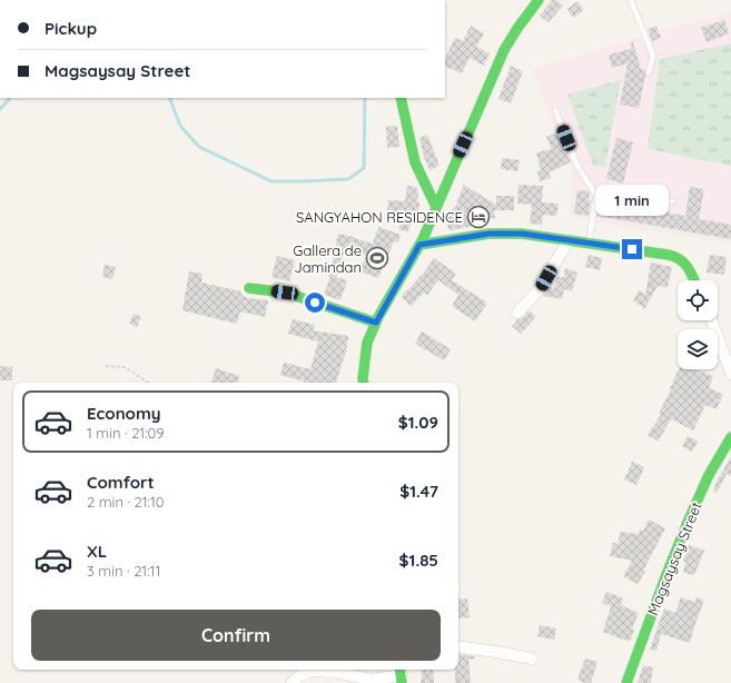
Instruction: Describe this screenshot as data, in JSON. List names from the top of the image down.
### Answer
{
  "streets": {
    "street": ["Magsaysay Street"]
  },
  "places": {
    "hotel": ["SANGYAHON RESIDENCE"],
    "sports": ["Gallera de Jamindan"]
  },
  "page": {
    "banner": ["Pickup", "Magsaysay Street"],
    "bubble": "1 min",
    "list": [
      {
        "name": "Economy",
        "note": "1 min · 21:09",
        "value": "$1.09"
      },
      {
        "name": "Comfort",
        "note": "2 min · 21:10",
        "value": "$1.47"
      },
      {
        "name": "XL",
        "note": "3 min · 21:11",
        "value": "$1.85"
      }
    ],
    "buttons": "Confirm"
  }
}
